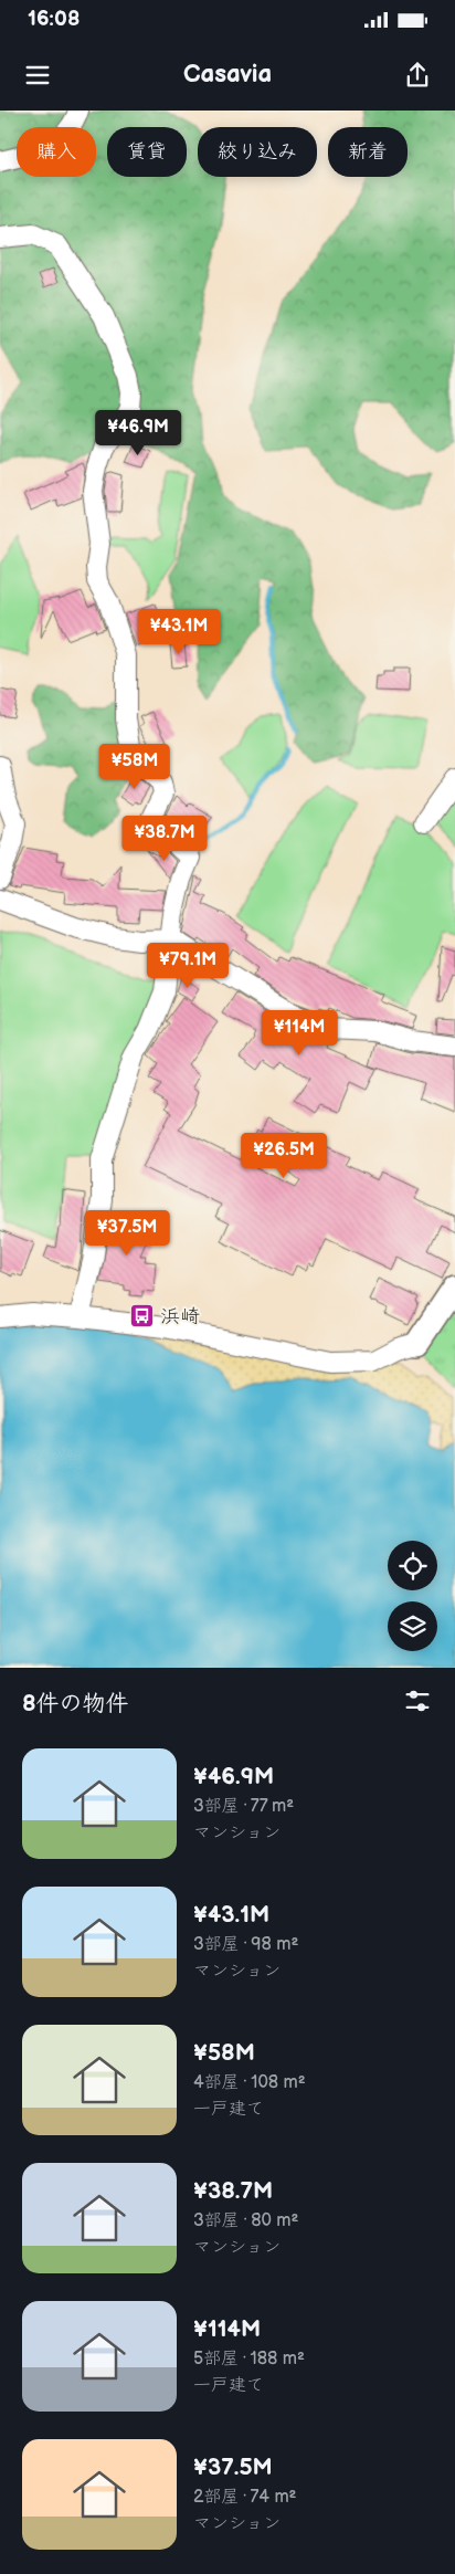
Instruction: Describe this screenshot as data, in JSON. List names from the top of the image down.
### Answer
{
  "places": {
    "bus stop": ["浜崎"]
  },
  "page": {
    "status": "16:08",
    "header": "Casavia",
    "chip": [
      "購入",
      "賃貸",
      "絞り込み",
      "新着"
    ],
    "price": [
      "¥46.9M",
      "¥43.1M",
      "¥58M",
      "¥38.7M",
      "¥79.1M",
      "¥114M",
      "¥26.5M",
      "¥37.5M"
    ],
    "heading": "8件の物件",
    "list": [
      {
        "name": "¥46.9M",
        "note": "3部屋 · 77 m² · マンション"
      },
      {
        "name": "¥43.1M",
        "note": "3部屋 · 98 m² · マンション"
      },
      {
        "name": "¥58M",
        "note": "4部屋 · 108 m² · 一戸建て"
      },
      {
        "name": "¥38.7M",
        "note": "3部屋 · 80 m² · マンション"
      },
      {
        "name": "¥114M",
        "note": "5部屋 · 188 m² · 一戸建て"
      },
      {
        "name": "¥37.5M",
        "note": "2部屋 · 74 m² · マンション"
      }
    ]
  }
}
